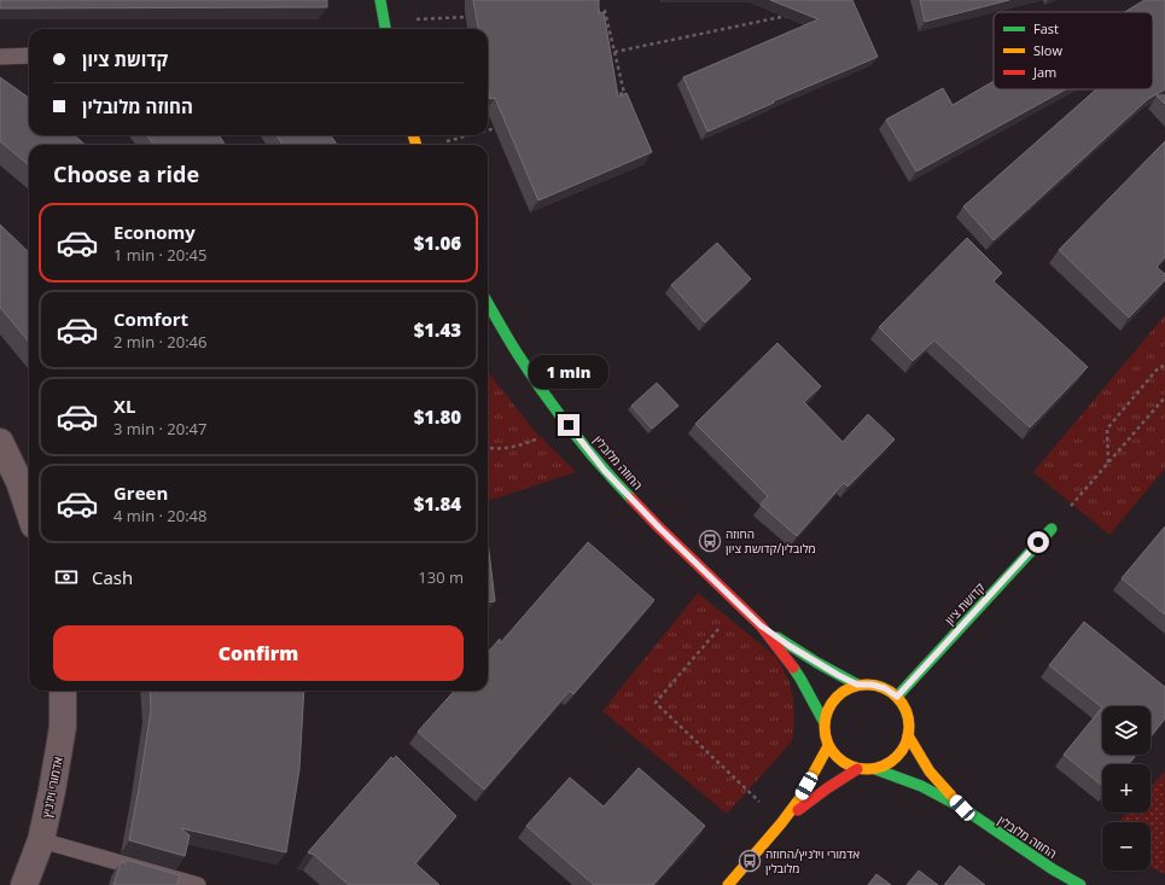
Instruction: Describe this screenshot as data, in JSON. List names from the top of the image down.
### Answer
{
  "streets": {
    "street": ["החוזה מלובלין", "קדושת ציון", "אדמורי ויז'ניץ"]
  },
  "crossings": [
    ["החוזה מלובלין", "קדושת ציון"]
  ],
  "places": {
    "bus stop": ["החוזה מלובלין/קדושת ציון", "אדמורי ויז׳ניץ/החוזה מלובלין"]
  },
  "legend": ["Fast", "Slow", "Jam"],
  "page": {
    "banner": ["קדושת ציון", "החוזה מלובלין"],
    "heading": "Choose a ride",
    "list": [
      {
        "name": "Economy",
        "note": "1 min · 20:45",
        "value": "$1.06"
      },
      {
        "name": "Comfort",
        "note": "2 min · 20:46",
        "value": "$1.43"
      },
      {
        "name": "XL",
        "note": "3 min · 20:47",
        "value": "$1.80"
      },
      {
        "name": "Green",
        "note": "4 min · 20:48",
        "value": "$1.84"
      }
    ],
    "bubble": "1 min",
    "pay": ["Cash", "130 m"],
    "buttons": "Confirm",
    "map_buttons": ["+", "−"]
  }
}
